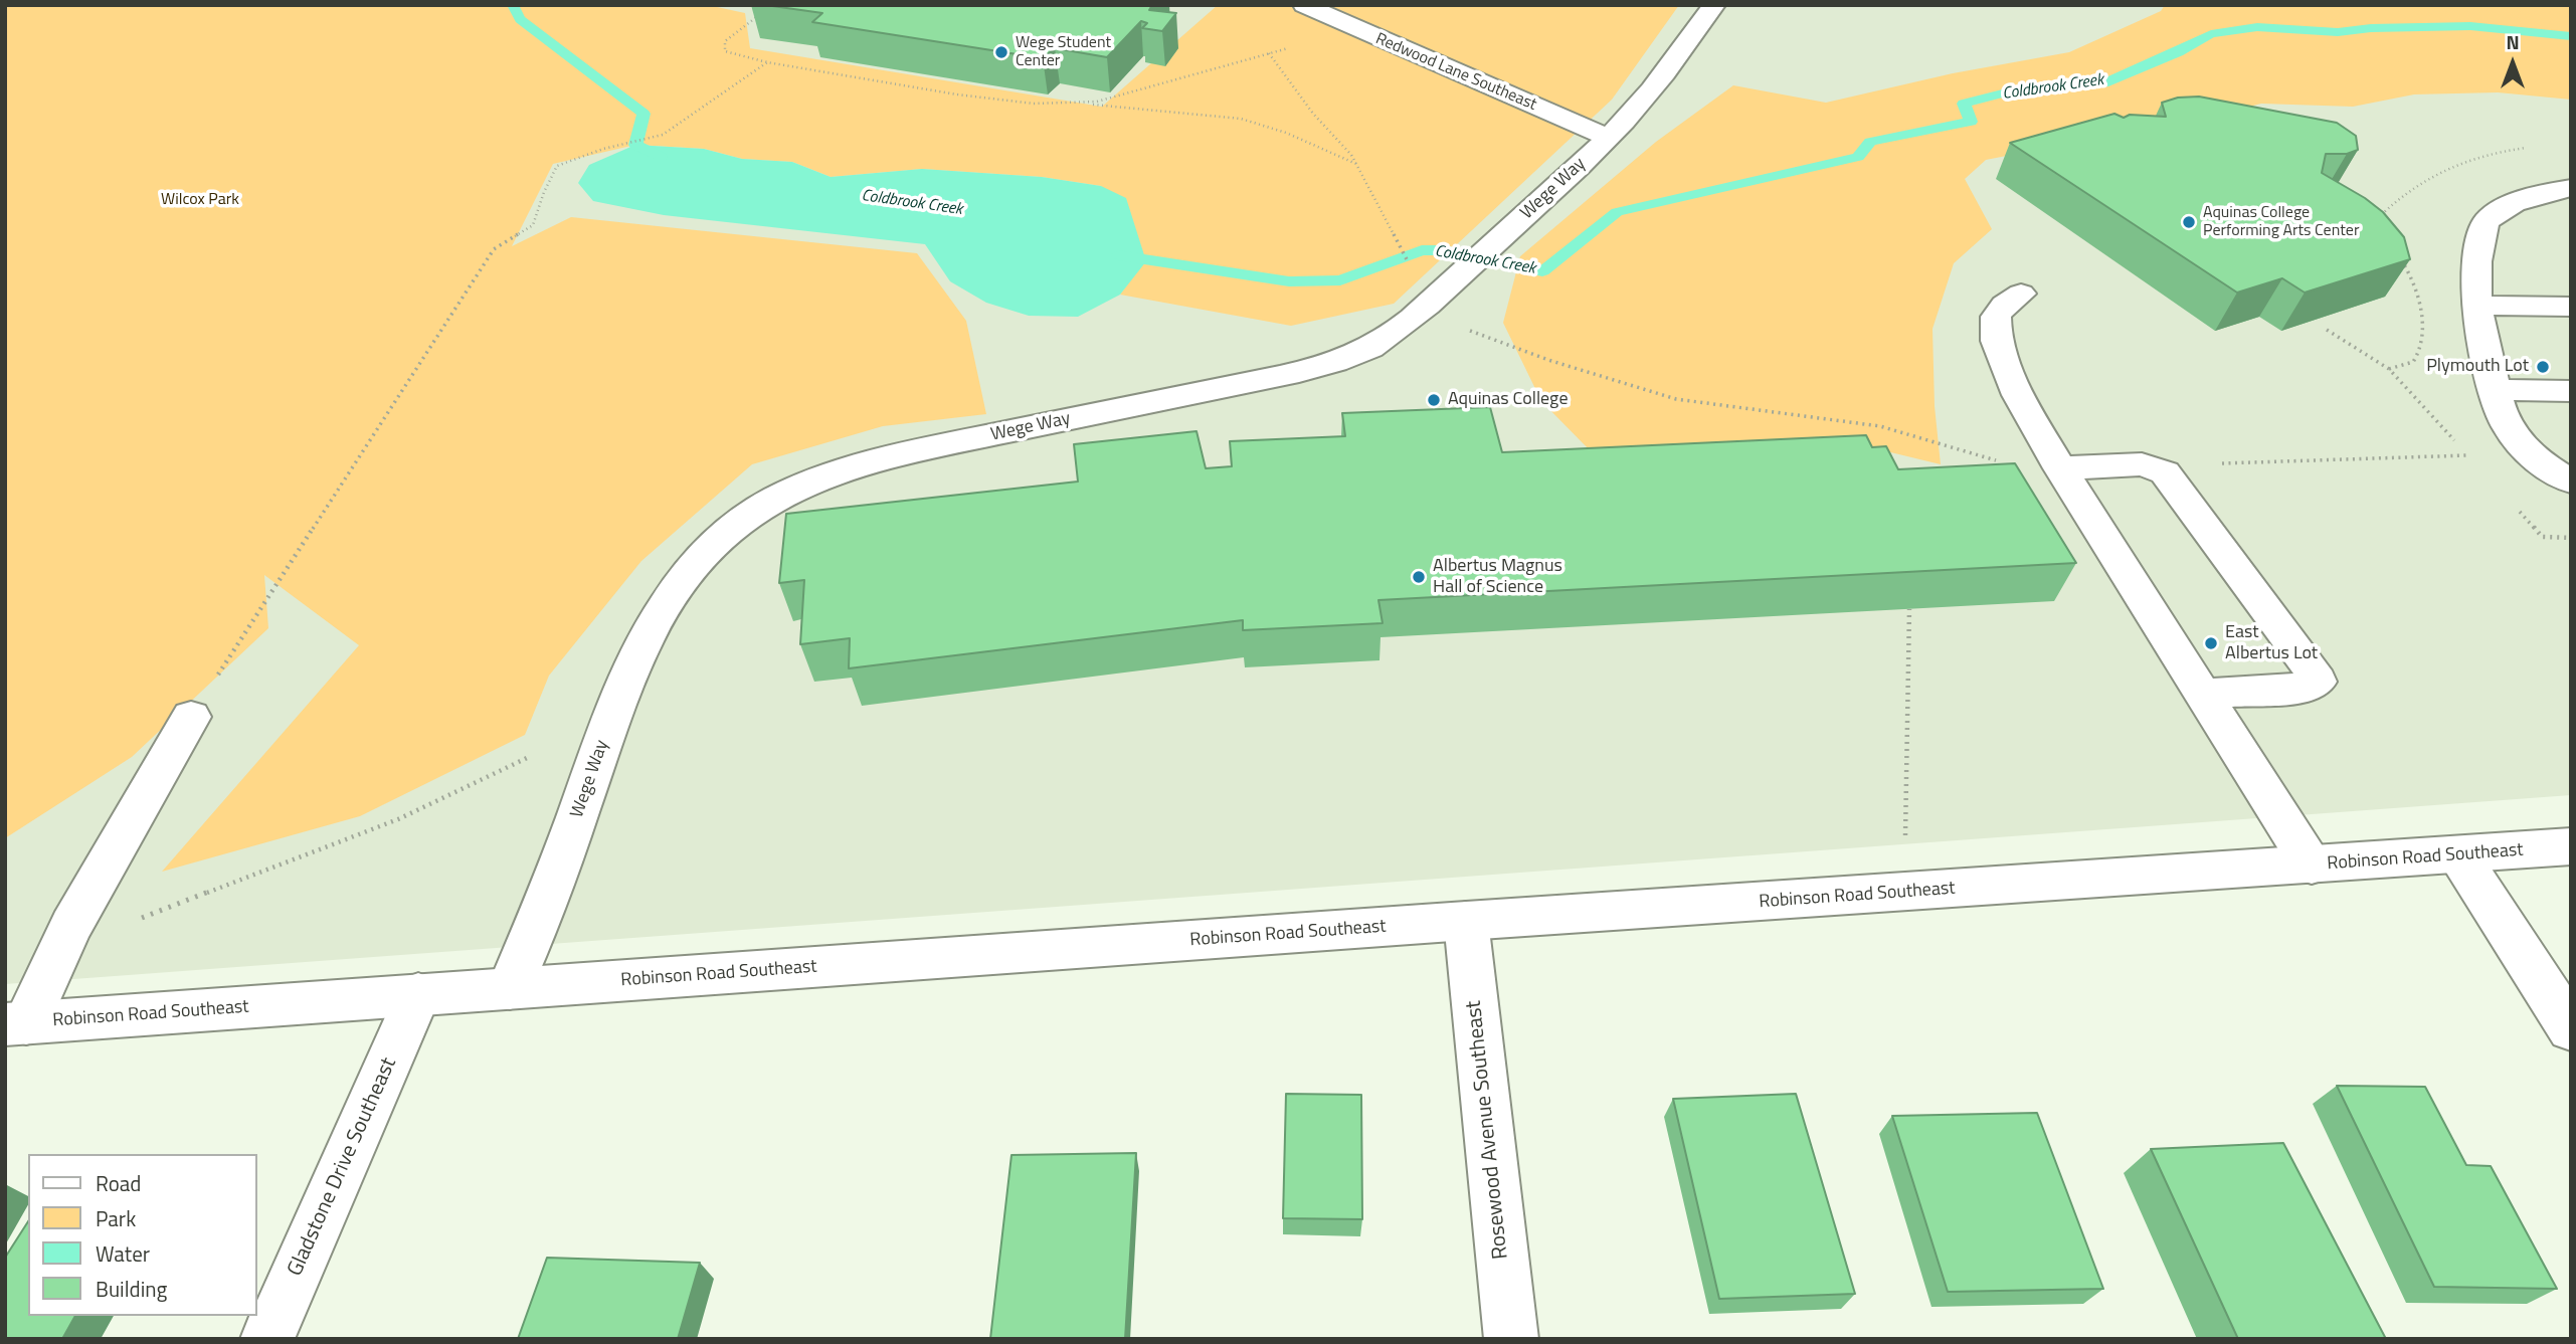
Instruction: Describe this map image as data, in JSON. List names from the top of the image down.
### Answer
{
  "streets": {
    "street": [
      "Redwood Lane Southeast",
      "Wege Way",
      "Robinson Road Southeast",
      "Rosewood Avenue Southeast",
      "Gladstone Drive Southeast"
    ]
  },
  "crossings": [
    ["Redwood Lane Southeast", "Wege Way"],
    ["Wege Way", "Robinson Road Southeast"],
    ["Robinson Road Southeast", "Rosewood Avenue Southeast"],
    ["Robinson Road Southeast", "Gladstone Drive Southeast"]
  ],
  "water": ["Coldbrook Creek"],
  "parks": ["Wilcox Park"],
  "places": [
    "Wege Student Center",
    "Aquinas College Performing Arts Center",
    "Plymouth Lot",
    "Aquinas College",
    "Albertus Magnus Hall of Science",
    "East Albertus Lot"
  ],
  "legend": [
    "Road",
    "Park",
    "Water",
    "Building"
  ],
  "north": "top"
}
